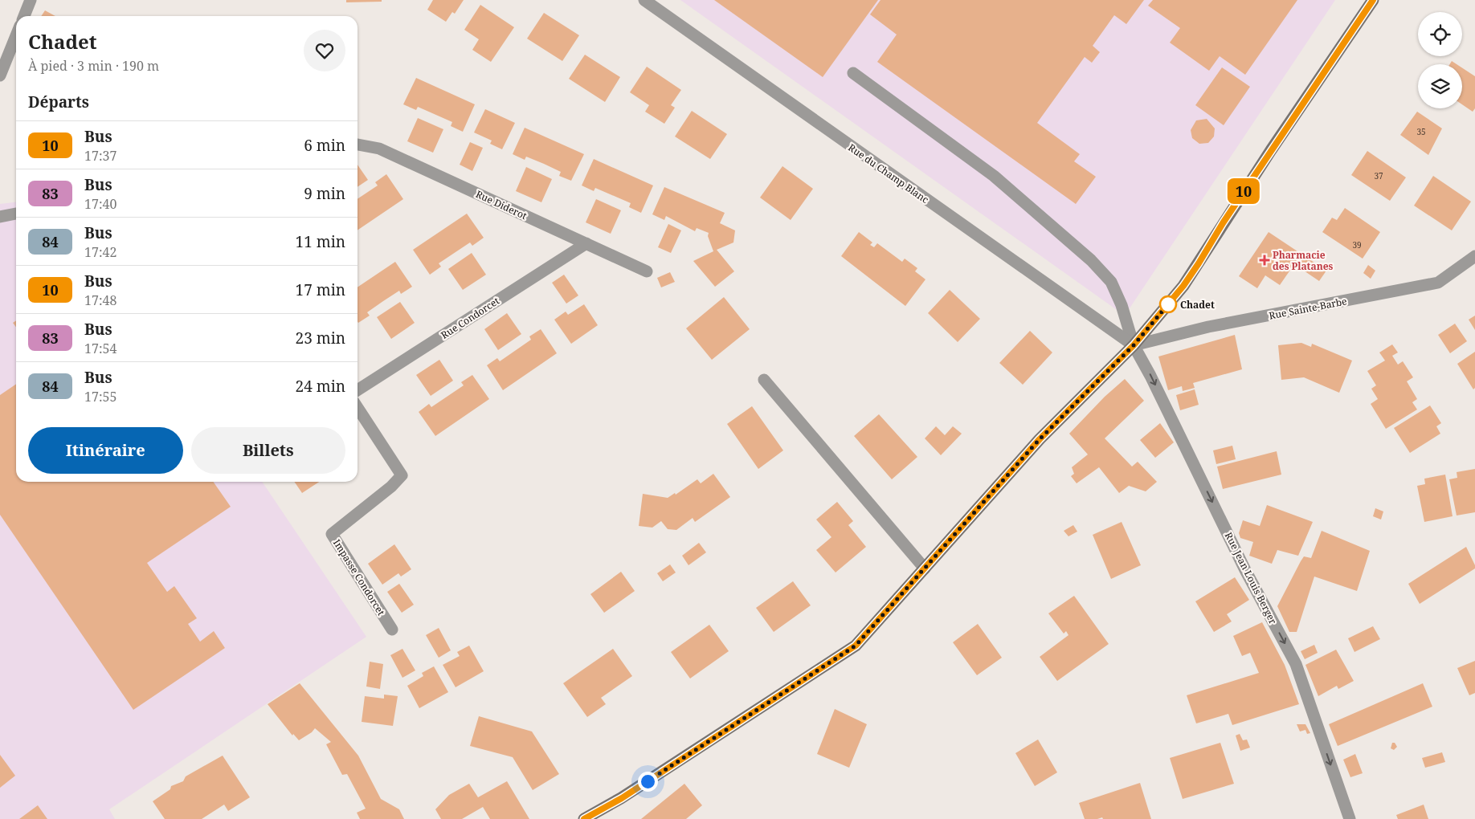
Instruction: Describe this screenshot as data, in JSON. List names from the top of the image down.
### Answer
{
  "streets": {
    "street": [
      "Rue du Champ Blanc",
      "Rue Diderot",
      "Rue Sainte-Barbe",
      "Rue Condorcet",
      "Impasse Condorcet",
      "Rue Jean Louis Berger"
    ]
  },
  "crossings": [
    ["Rue du Champ Blanc", "Rue Sainte-Barbe"],
    ["Rue du Champ Blanc", "Rue Jean Louis Berger"],
    ["Rue Diderot", "Rue Condorcet"],
    ["Rue Sainte-Barbe", "Rue Jean Louis Berger"]
  ],
  "one_way": ["Rue Jean Louis Berger"],
  "places": {
    "health": ["Pharmacie des Platanes"],
    "other": ["Chadet"]
  },
  "lines": ["bus line 10"],
  "house_numbers": ["35", "37", "39"],
  "page": {
    "on_map": "10",
    "heading": [
      ["Chadet", "À pied · 3 min · 190 m"],
      "Départs"
    ],
    "list": [
      {
        "mark": "10",
        "name": "Bus",
        "note": "17:37",
        "value": "6 min"
      },
      {
        "mark": "83",
        "name": "Bus",
        "note": "17:40",
        "value": "9 min"
      },
      {
        "mark": "84",
        "name": "Bus",
        "note": "17:42",
        "value": "11 min"
      },
      {
        "mark": "10",
        "name": "Bus",
        "note": "17:48",
        "value": "17 min"
      },
      {
        "mark": "83",
        "name": "Bus",
        "note": "17:54",
        "value": "23 min"
      },
      {
        "mark": "84",
        "name": "Bus",
        "note": "17:55",
        "value": "24 min"
      }
    ],
    "buttons": ["Itinéraire", "Billets"]
  }
}
